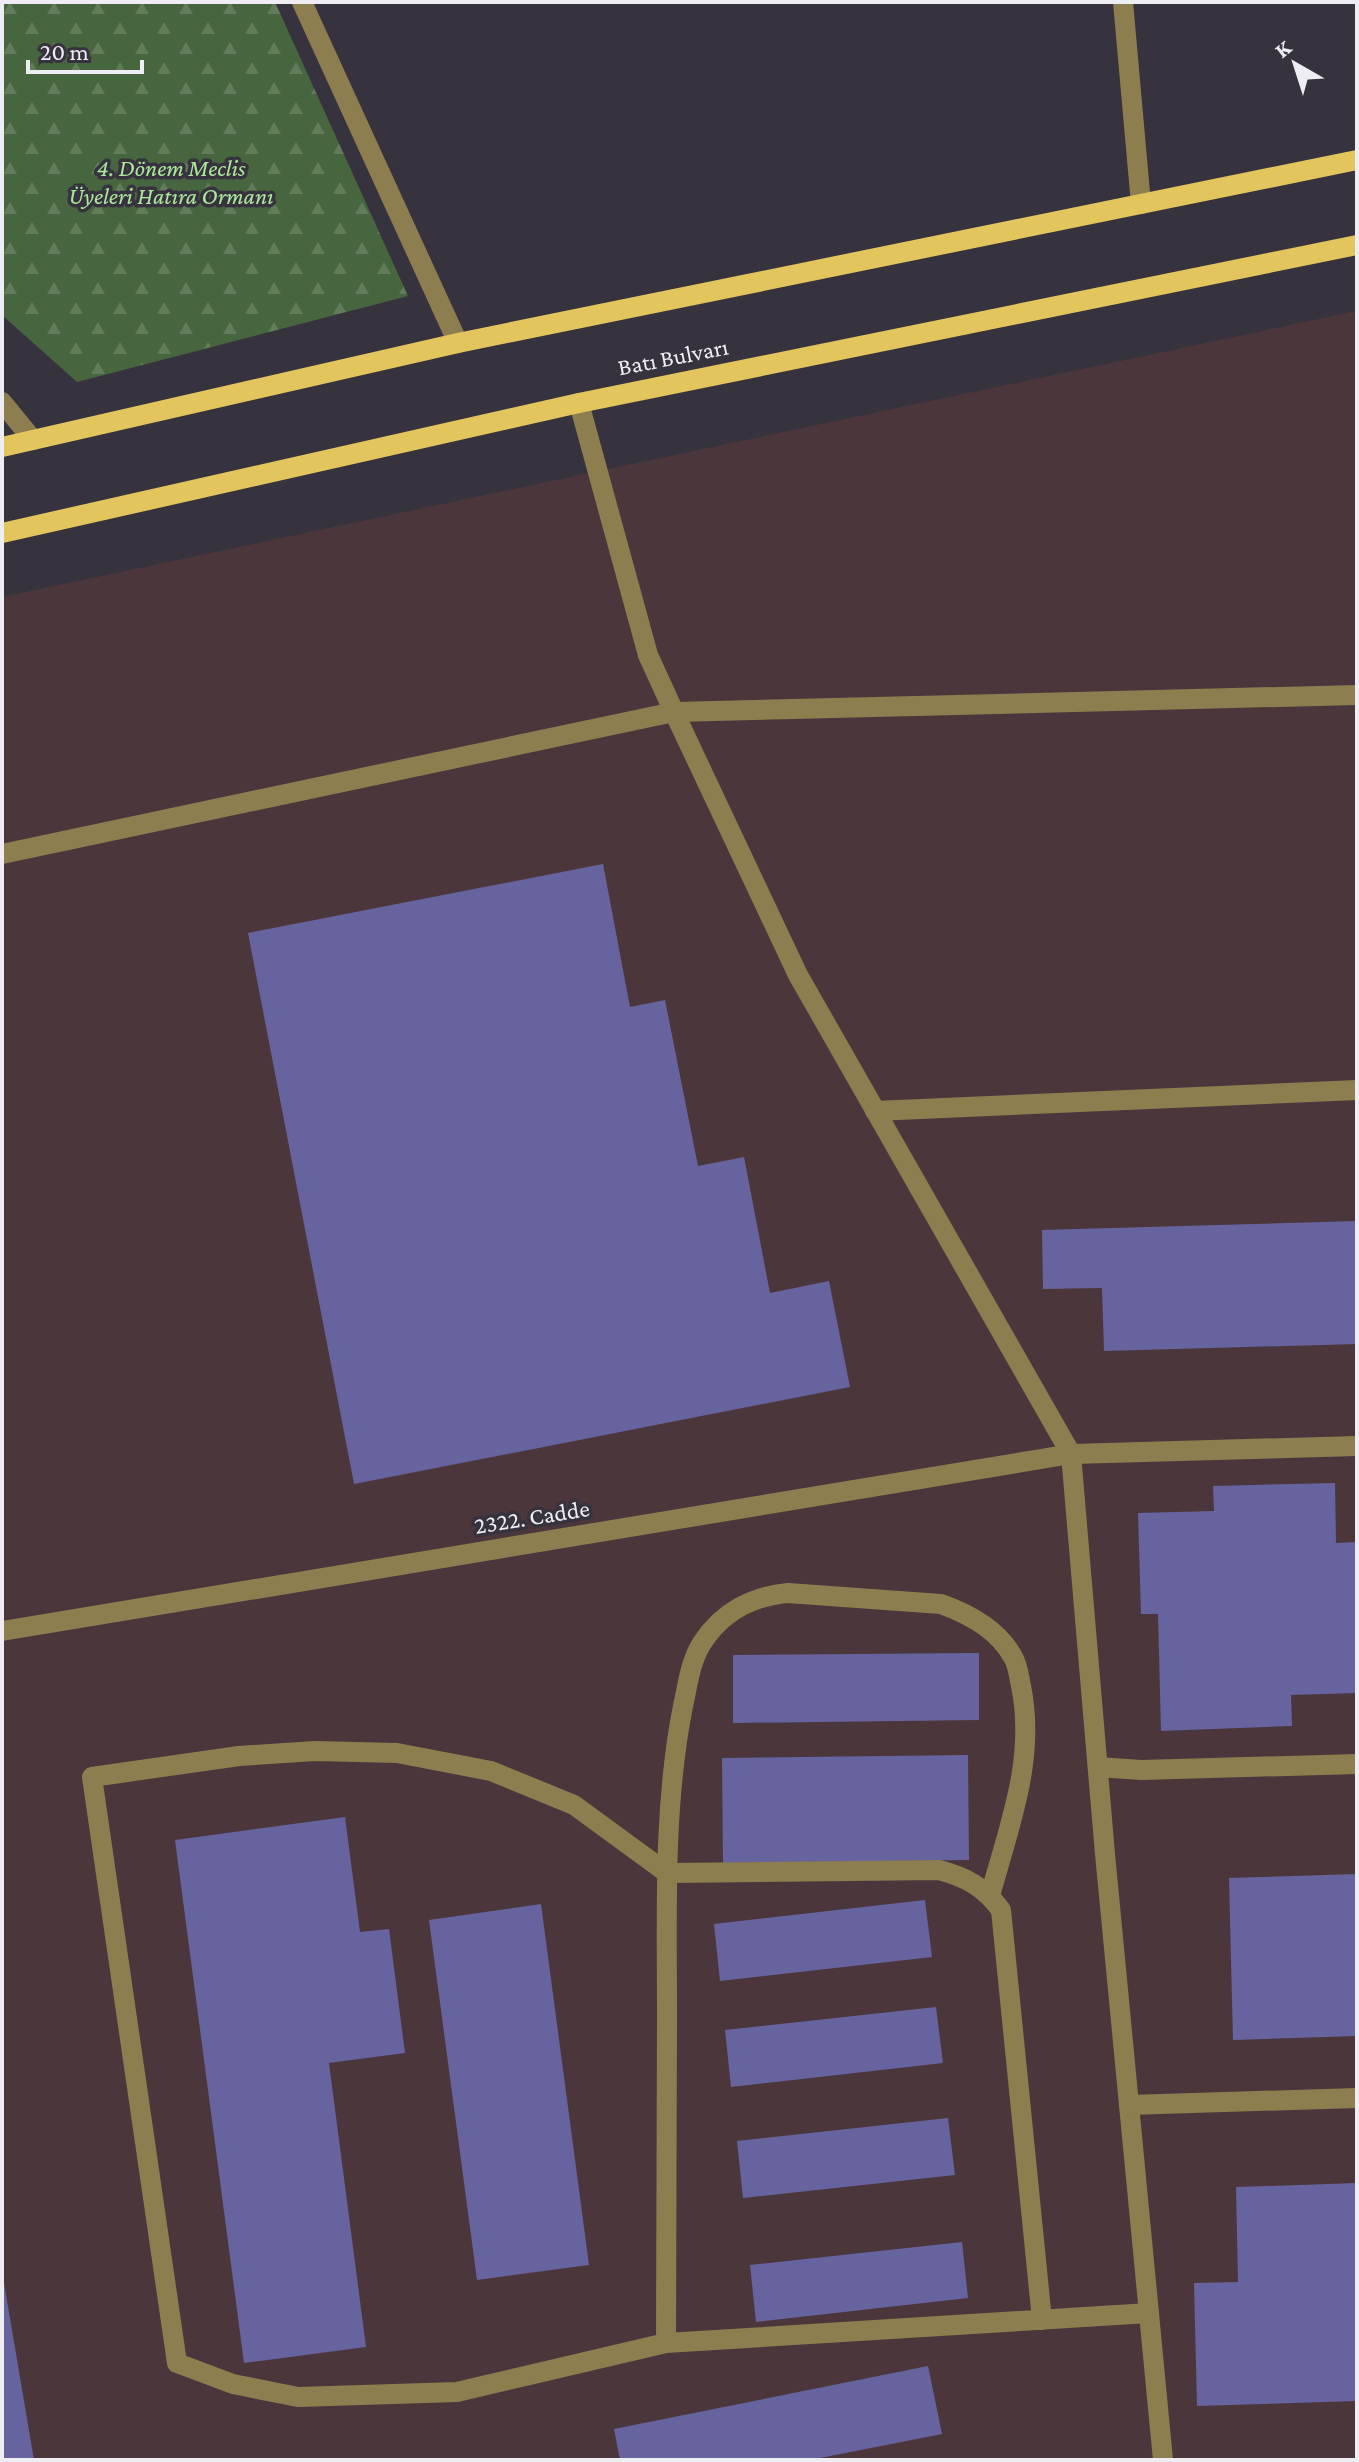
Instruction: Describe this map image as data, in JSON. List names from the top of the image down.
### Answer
{
  "streets": {
    "main road": ["Batı Bulvarı"],
    "street": ["2322. Cadde"]
  },
  "parks": ["4. Dönem Meclis Üyeleri Hatıra Ormanı"],
  "scale_bar": "20 m",
  "north": "top left"
}
